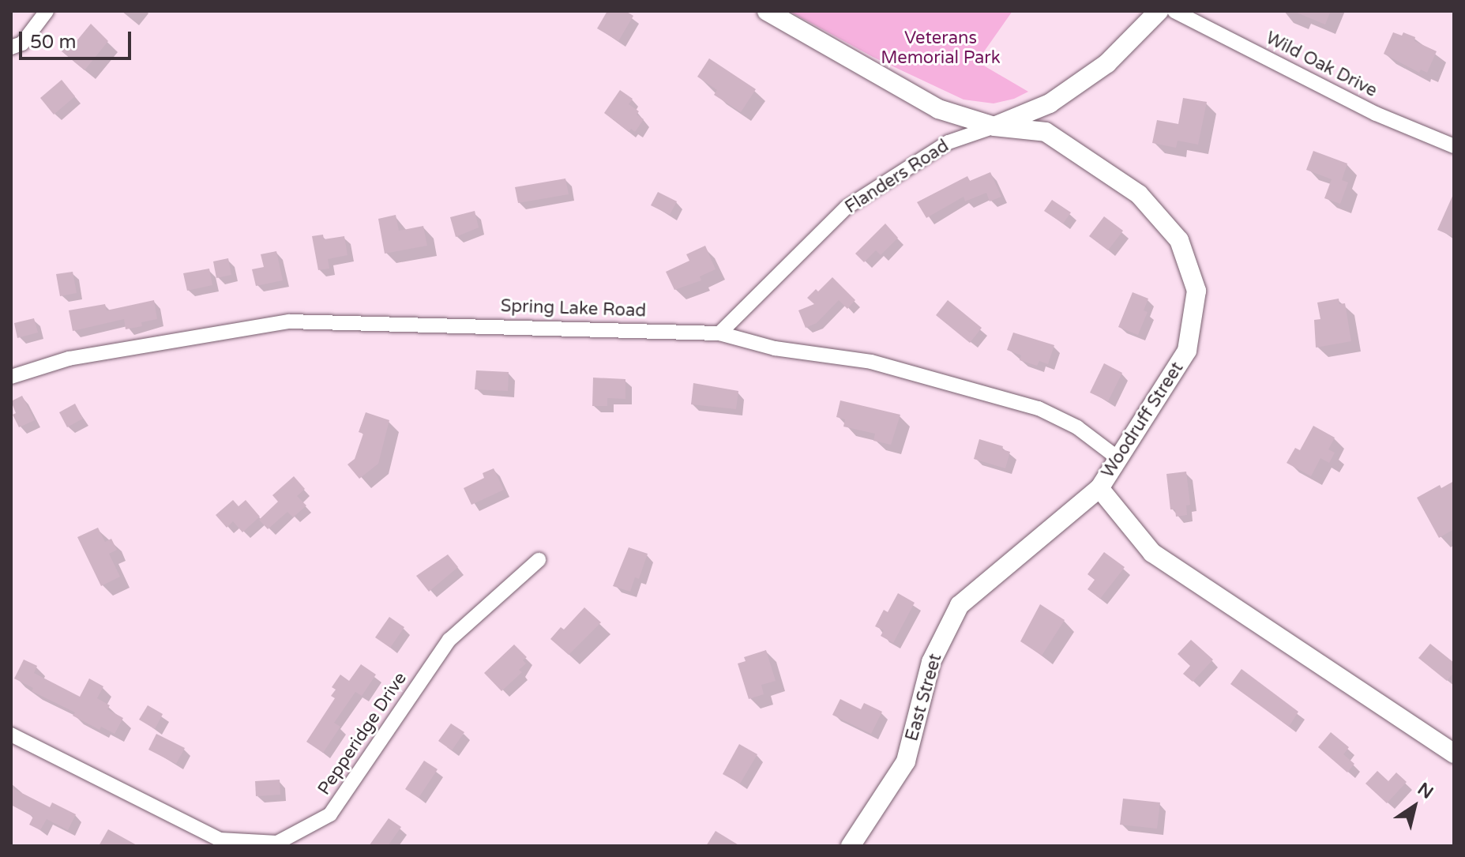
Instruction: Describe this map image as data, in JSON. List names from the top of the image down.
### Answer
{
  "streets": {
    "street": [
      "Wild Oak Drive",
      "Flanders Road",
      "Spring Lake Road",
      "Woodruff Street",
      "East Street",
      "Pepperidge Drive"
    ]
  },
  "crossings": [
    ["Flanders Road", "Spring Lake Road"],
    ["Flanders Road", "Woodruff Street"],
    ["Spring Lake Road", "Woodruff Street"],
    ["Woodruff Street", "East Street"]
  ],
  "parks": ["Veterans Memorial Park"],
  "scale_bar": "50 m",
  "north": "top right"
}
